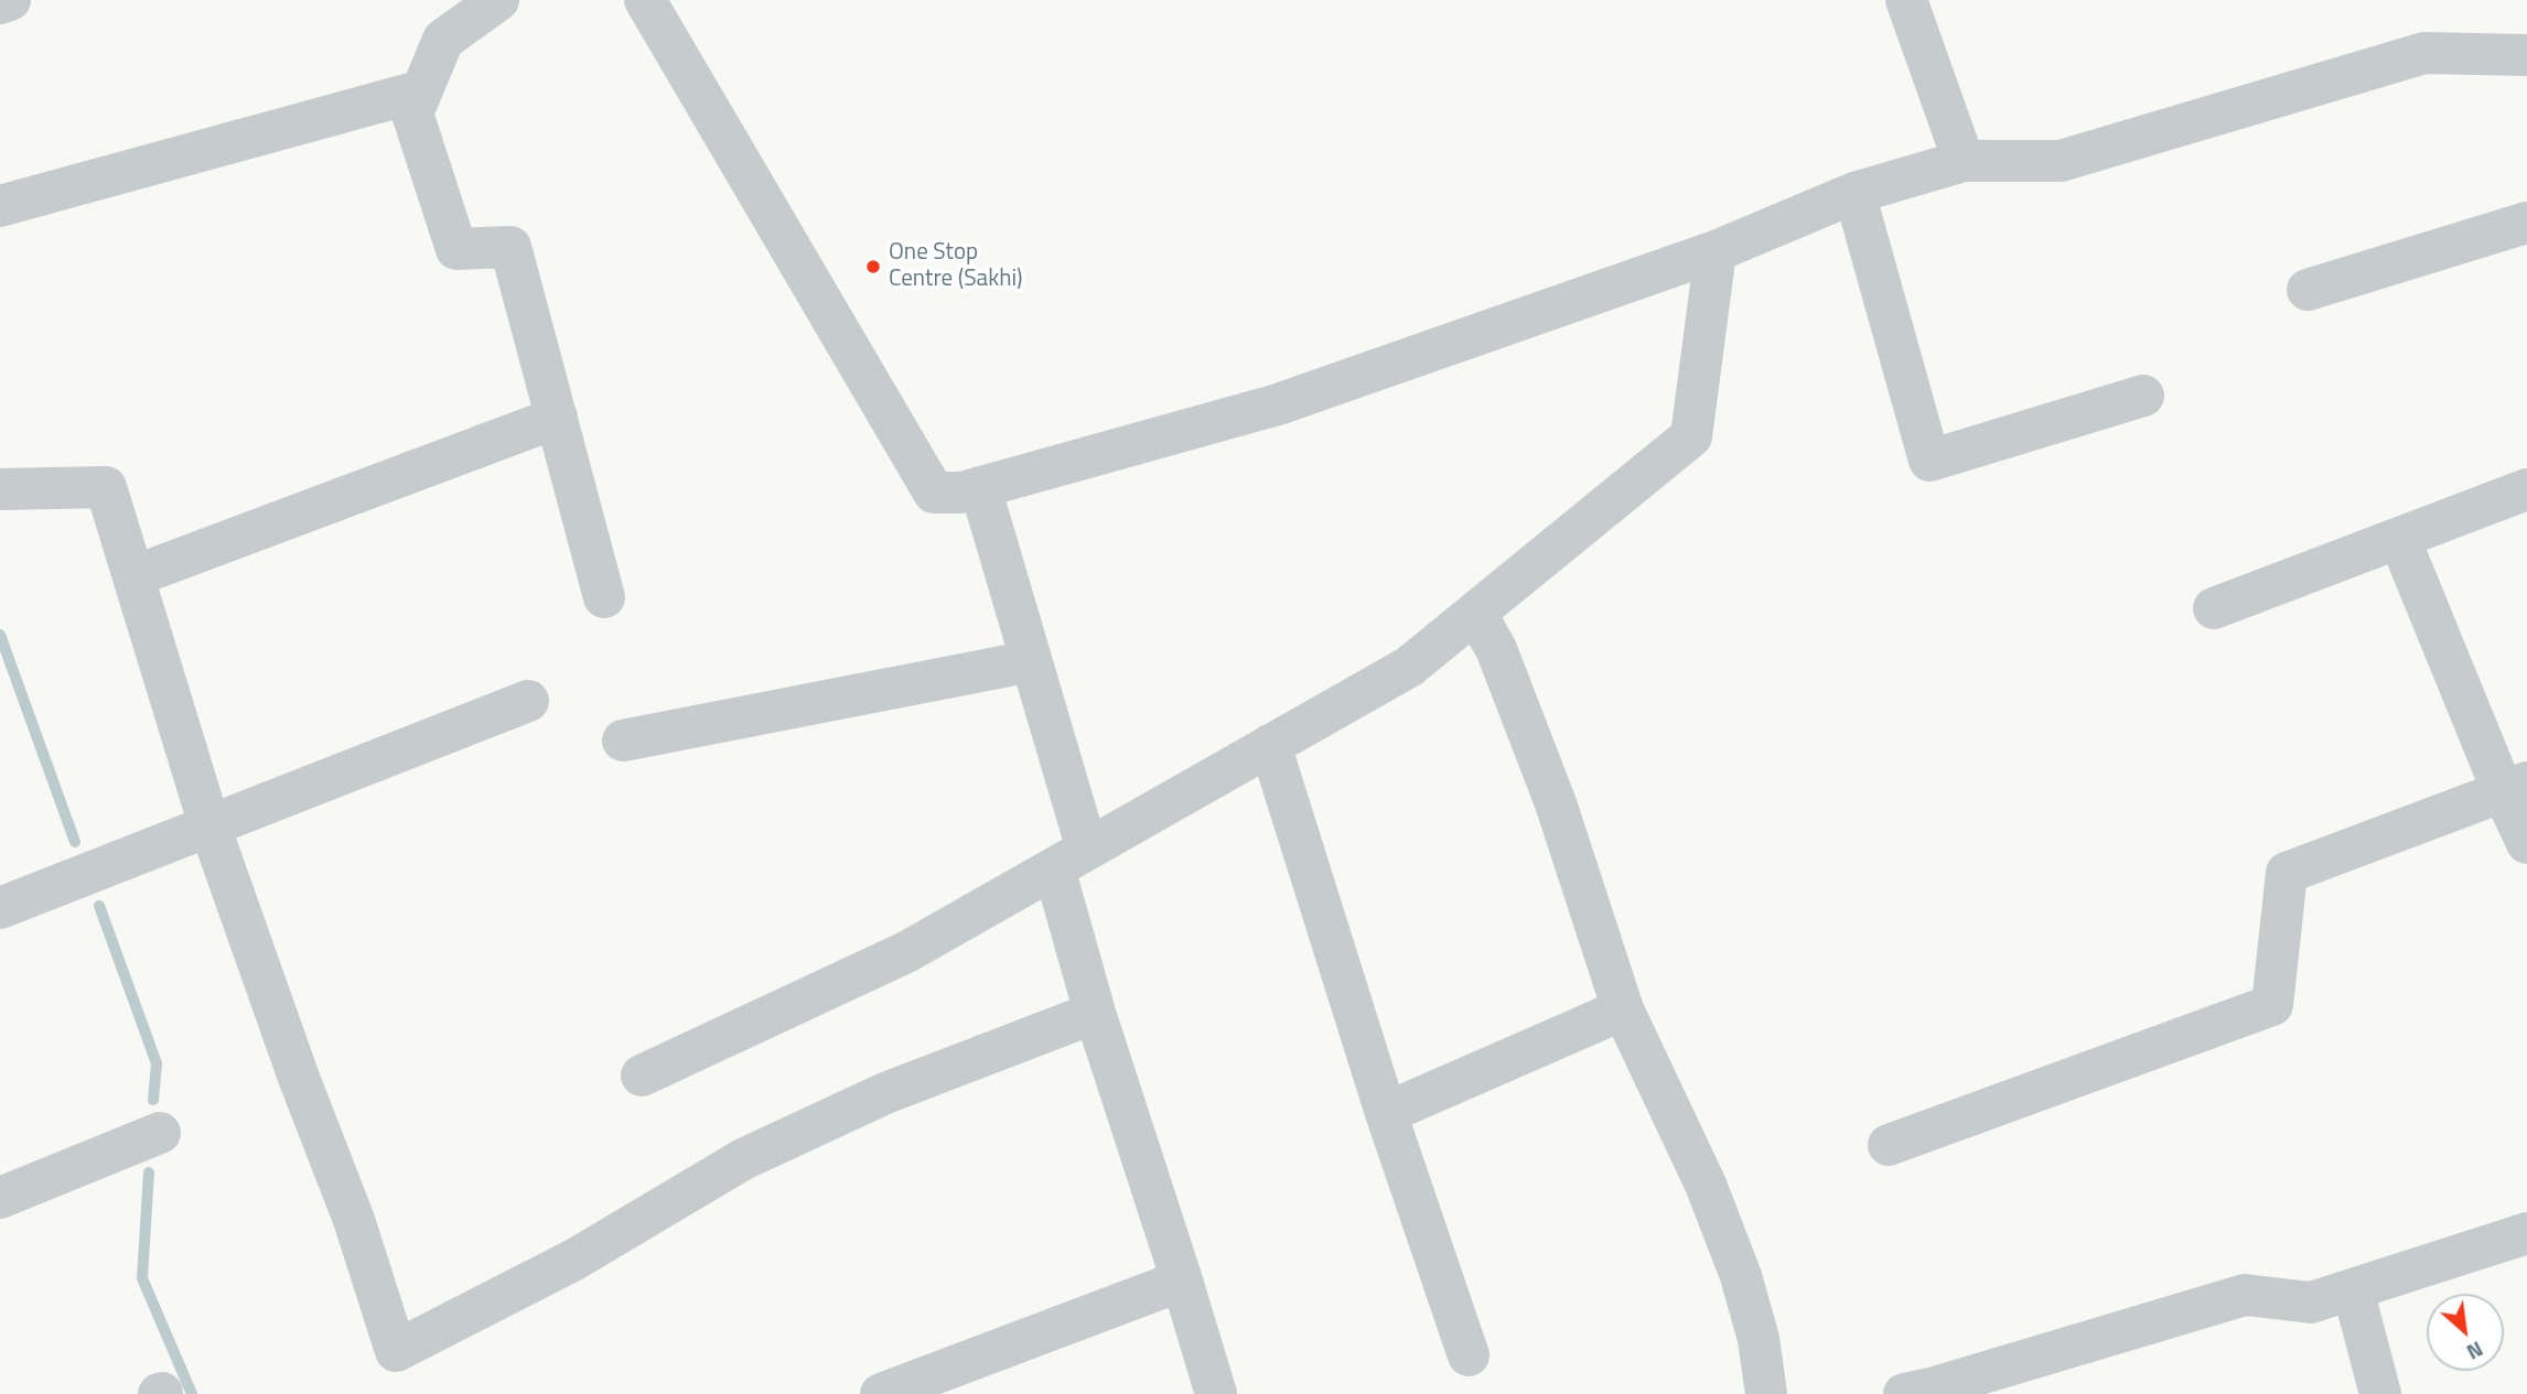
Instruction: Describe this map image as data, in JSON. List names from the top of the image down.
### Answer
{
  "places": ["One Stop Centre (Sakhi)"],
  "north": "bottom right"
}
